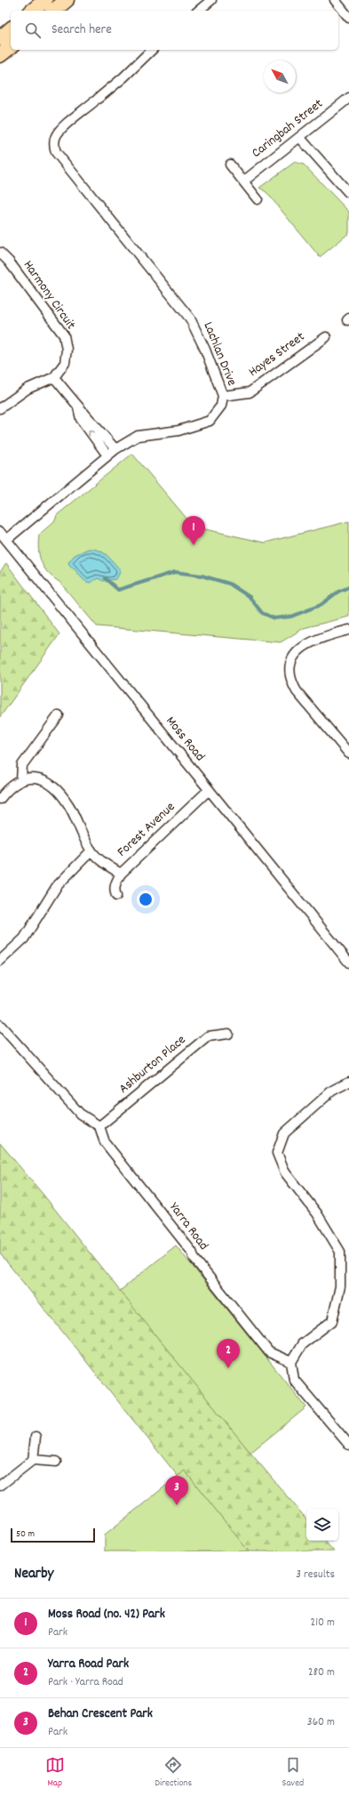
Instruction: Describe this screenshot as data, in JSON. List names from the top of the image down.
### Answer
{
  "streets": {
    "street": [
      "Caringbah Street",
      "Harmony Circuit",
      "Lachlan Drive",
      "Hayes Street",
      "Moss Road",
      "Forest Avenue",
      "Ashburton Place",
      "Yarra Road"
    ]
  },
  "crossings": [
    ["Lachlan Drive", "Hayes Street"],
    ["Lachlan Drive", "Moss Road"],
    ["Moss Road", "Forest Avenue"],
    ["Ashburton Place", "Yarra Road"]
  ],
  "scale_bar": "50 m",
  "north": "top left",
  "page": {
    "search": "Search here",
    "pins": ["1", "2", "3"],
    "scale": "50 m",
    "heading": ["Nearby", "3 results"],
    "list": [
      {
        "mark": "1",
        "name": "Moss Road (no. 42) Park",
        "note": "Park",
        "value": "210 m"
      },
      {
        "mark": "2",
        "name": "Yarra Road Park",
        "note": "Park · Yarra Road",
        "value": "280 m"
      },
      {
        "mark": "3",
        "name": "Behan Crescent Park",
        "note": "Park",
        "value": "360 m"
      }
    ],
    "nav": ["Map", "Directions", "Saved"]
  }
}
